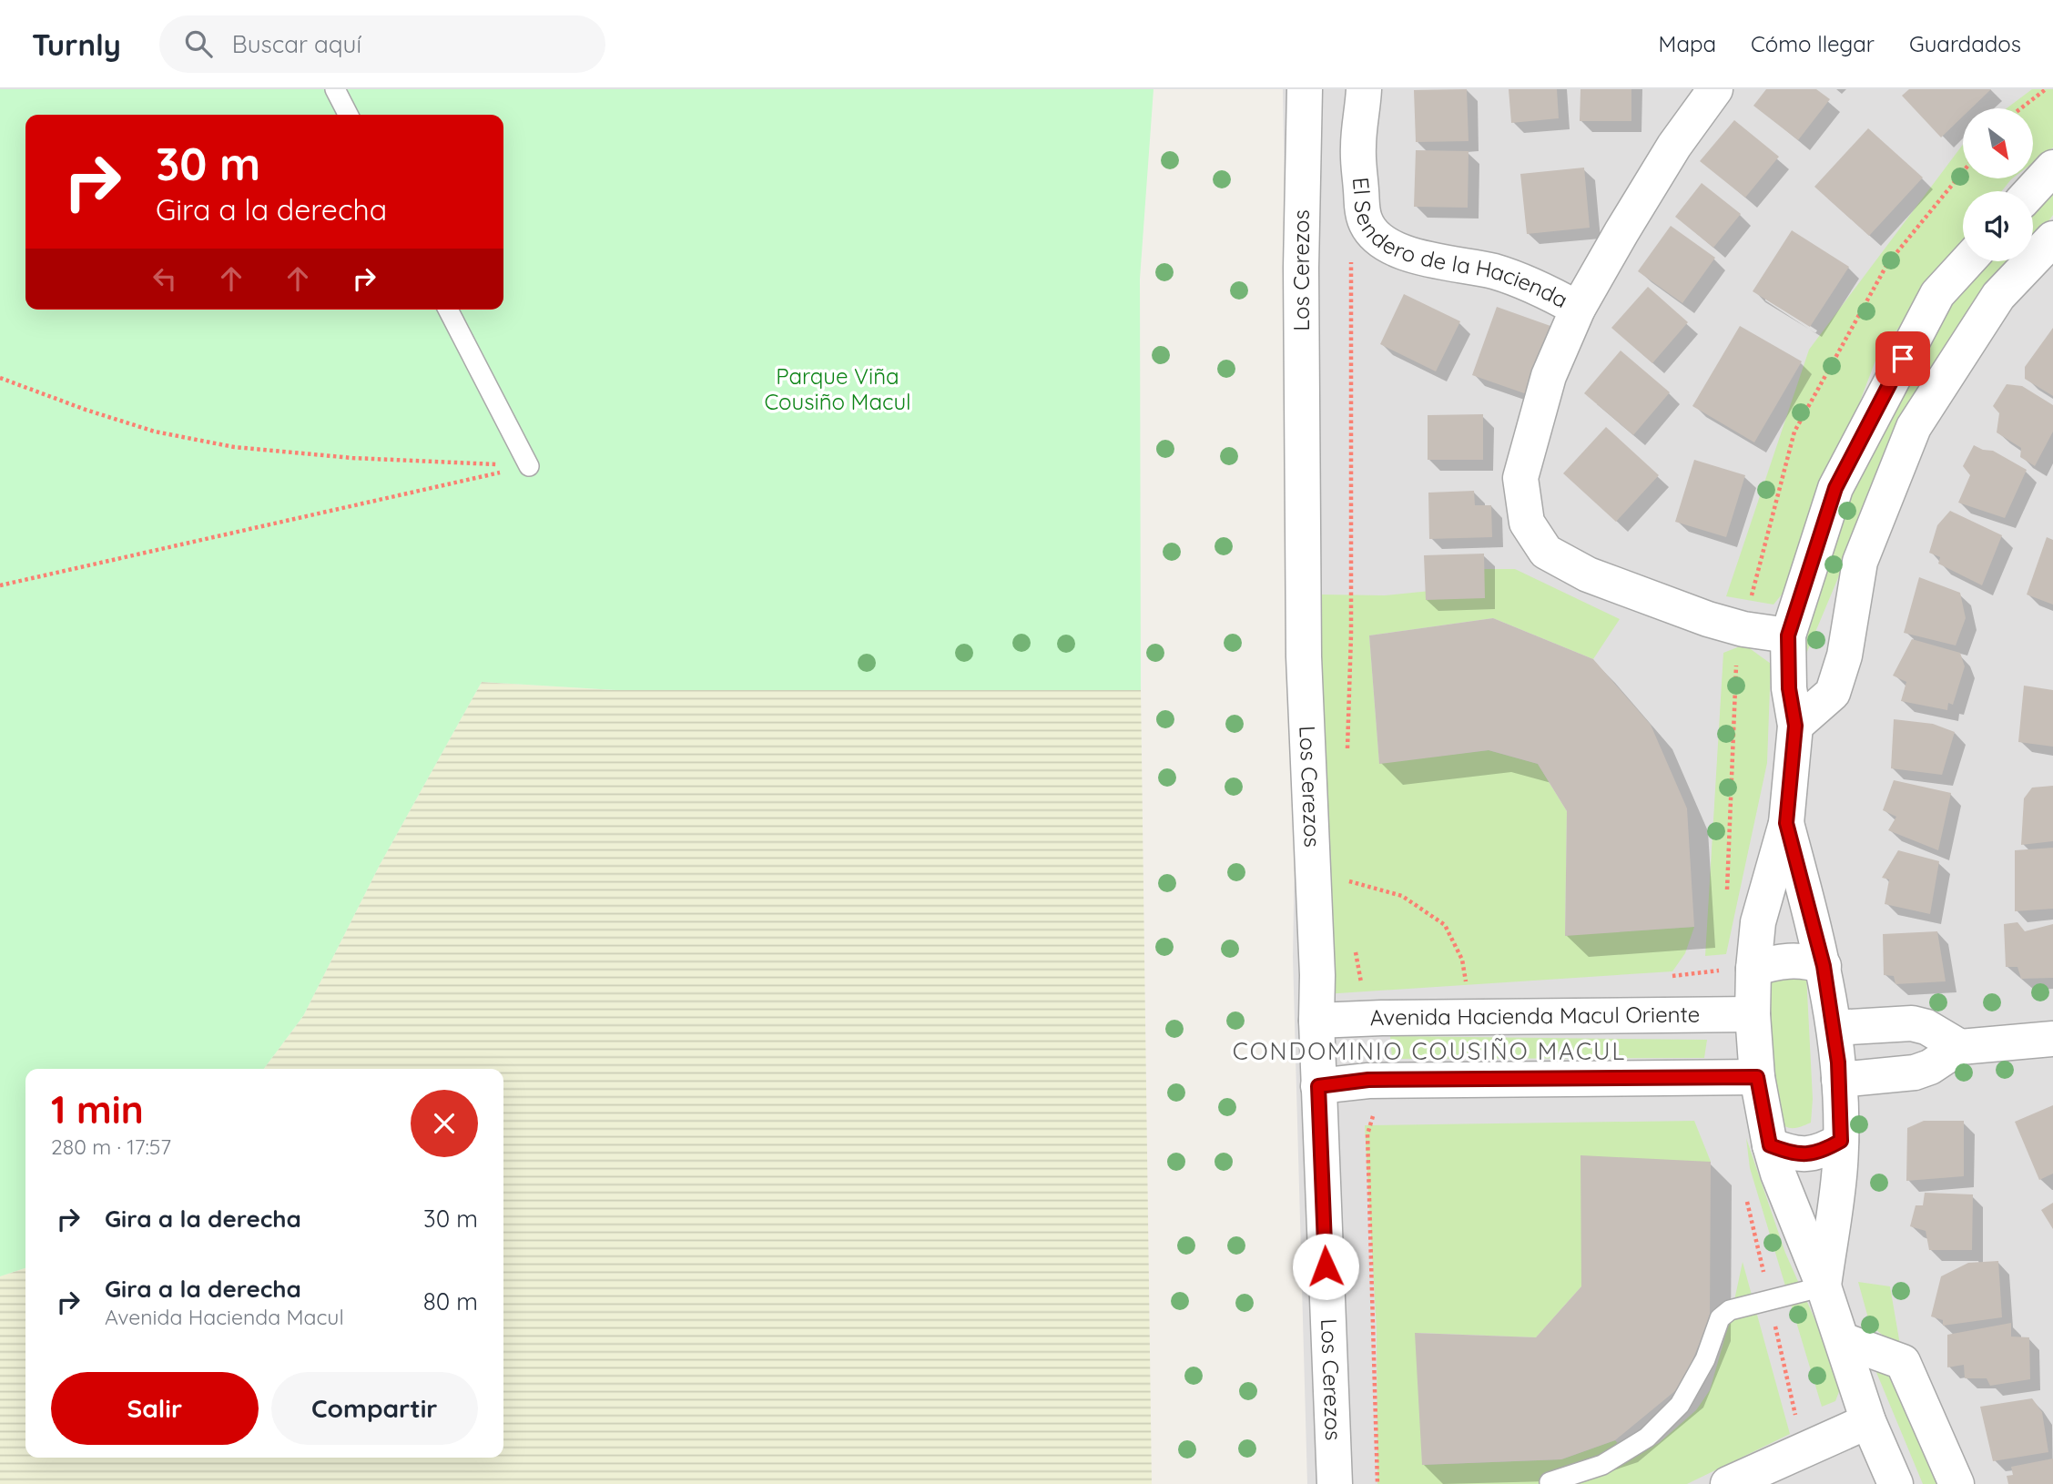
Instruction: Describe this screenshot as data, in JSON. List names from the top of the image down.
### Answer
{
  "streets": {
    "street": ["El Sendero de la Hacienda", "Los Cerezos", "Avenida Hacienda Macul Oriente"]
  },
  "crossings": [
    ["Los Cerezos", "Avenida Hacienda Macul Oriente"]
  ],
  "districts": ["CONDOMINIO COUSIÑO MACUL"],
  "parks": ["Parque Viña Cousiño Macul"],
  "north": "bottom right",
  "page": {
    "header": "Turnly",
    "search": "Buscar aquí",
    "nav": ["Mapa", "Cómo llegar", "Guardados"],
    "turn": ["30 m", "Gira a la derecha"],
    "heading": ["1 min", "280 m · 17:57"],
    "list": [
      {
        "name": "Gira a la derecha",
        "value": "30 m"
      },
      {
        "name": "Gira a la derecha",
        "note": "Avenida Hacienda Macul",
        "value": "80 m"
      }
    ],
    "buttons": ["Salir", "Compartir"]
  }
}
